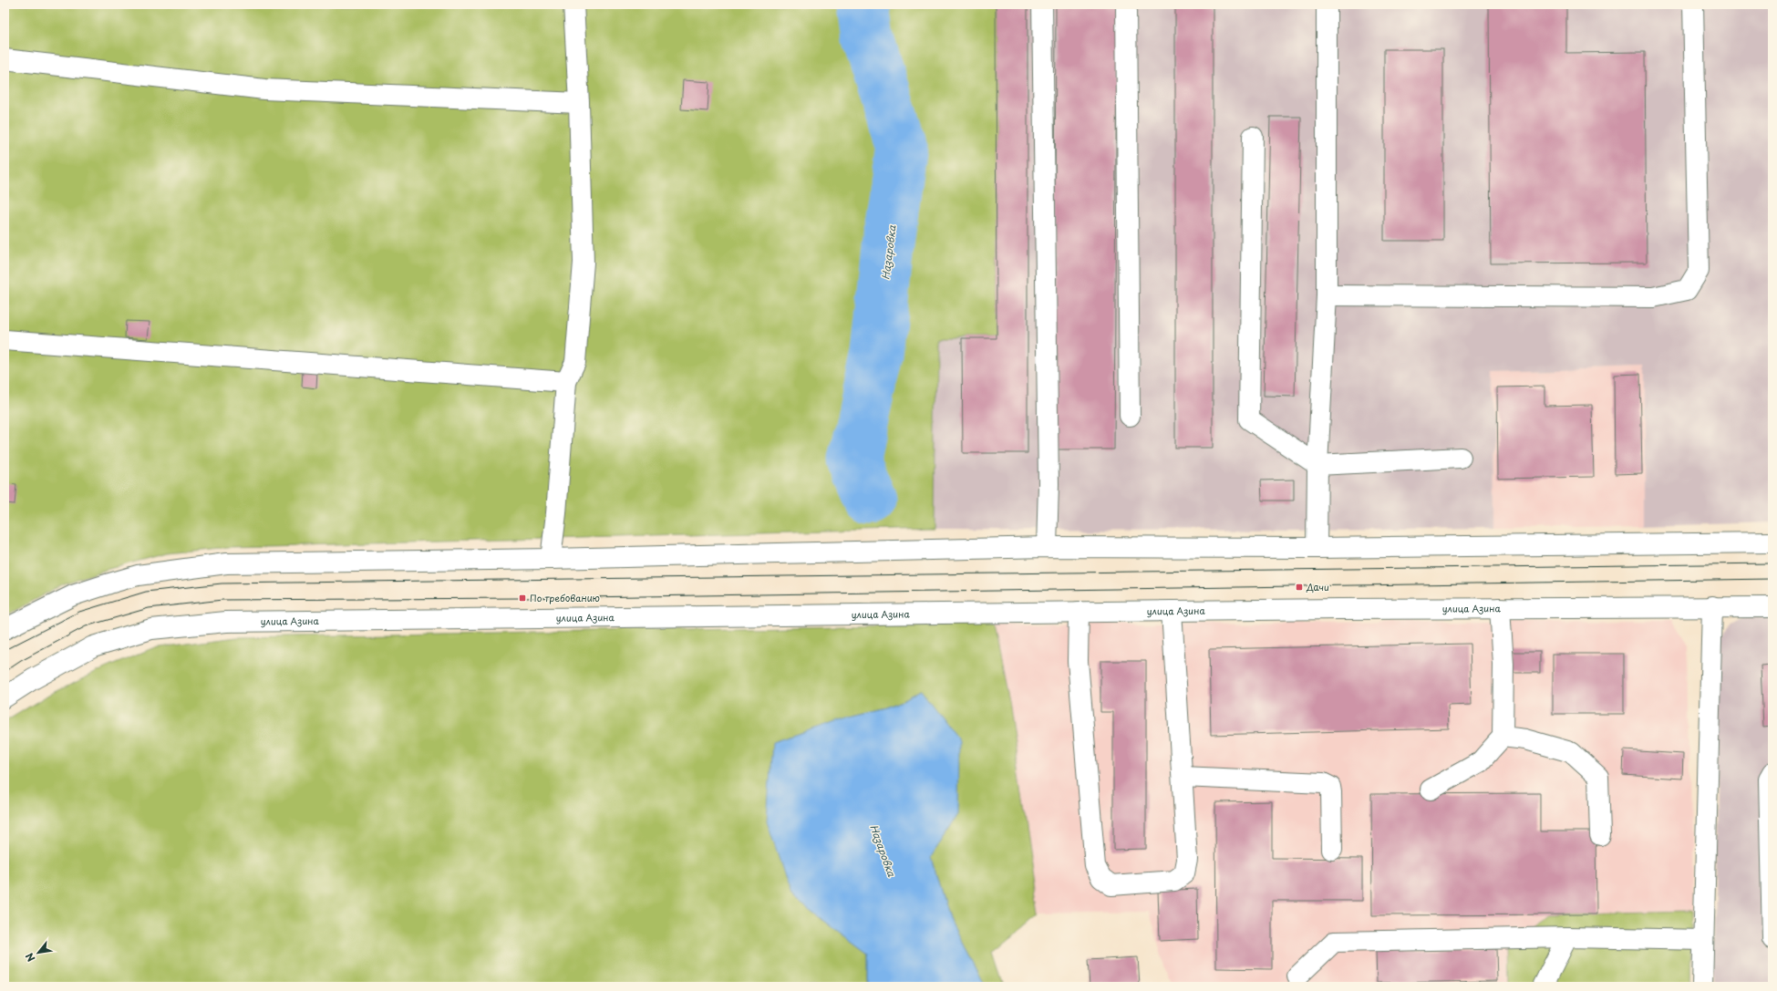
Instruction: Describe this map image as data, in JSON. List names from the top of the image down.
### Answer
{
  "streets": {
    "street": ["улица Азина"]
  },
  "water": ["Назаровка"],
  "places": {
    "transit": ["Дачи", "По требованию"]
  },
  "north": "bottom left"
}
